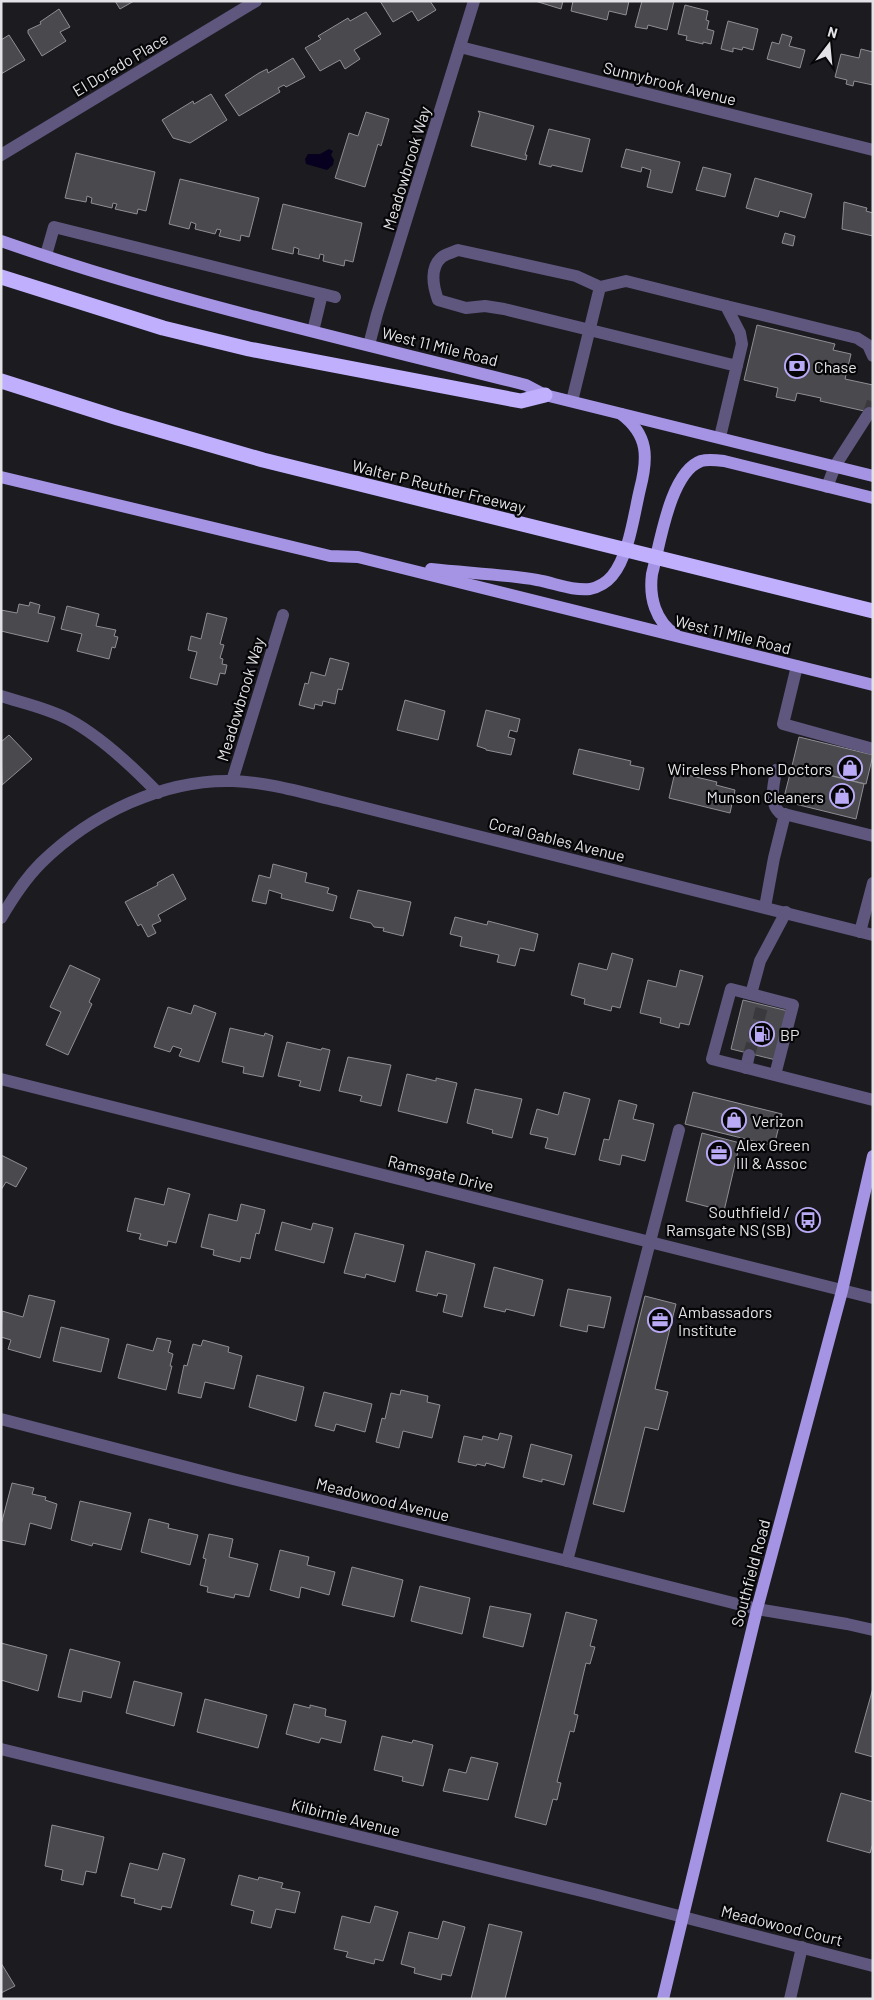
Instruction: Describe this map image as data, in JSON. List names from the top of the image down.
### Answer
{
  "streets": {
    "highway": ["Walter P Reuther Freeway"],
    "main road": ["West 11 Mile Road", "Southfield Road"],
    "street": [
      "El Dorado Place",
      "Sunnybrook Avenue",
      "Meadowbrook Way",
      "Coral Gables Avenue",
      "Ramsgate Drive",
      "Meadowood Avenue",
      "Kilbirnie Avenue",
      "Meadowood Court"
    ]
  },
  "crossings": [
    ["Sunnybrook Avenue", "Meadowbrook Way"],
    ["Meadowbrook Way", "West 11 Mile Road"],
    ["Meadowbrook Way", "Coral Gables Avenue"],
    ["Ramsgate Drive", "Southfield Road"],
    ["Meadowood Avenue", "Southfield Road"],
    ["Southfield Road", "Kilbirnie Avenue"],
    ["Southfield Road", "Meadowood Court"],
    ["Kilbirnie Avenue", "Meadowood Court"]
  ],
  "places": {
    "bank": ["Chase"],
    "shop": ["Wireless Phone Doctors", "Munson Cleaners", "Verizon"],
    "fuel station": ["BP"],
    "office": ["Alex Green III & Assoc", "Ambassadors Institute"],
    "bus stop": ["Southfield / Ramsgate NS (SB)"]
  },
  "north": "top"
}
